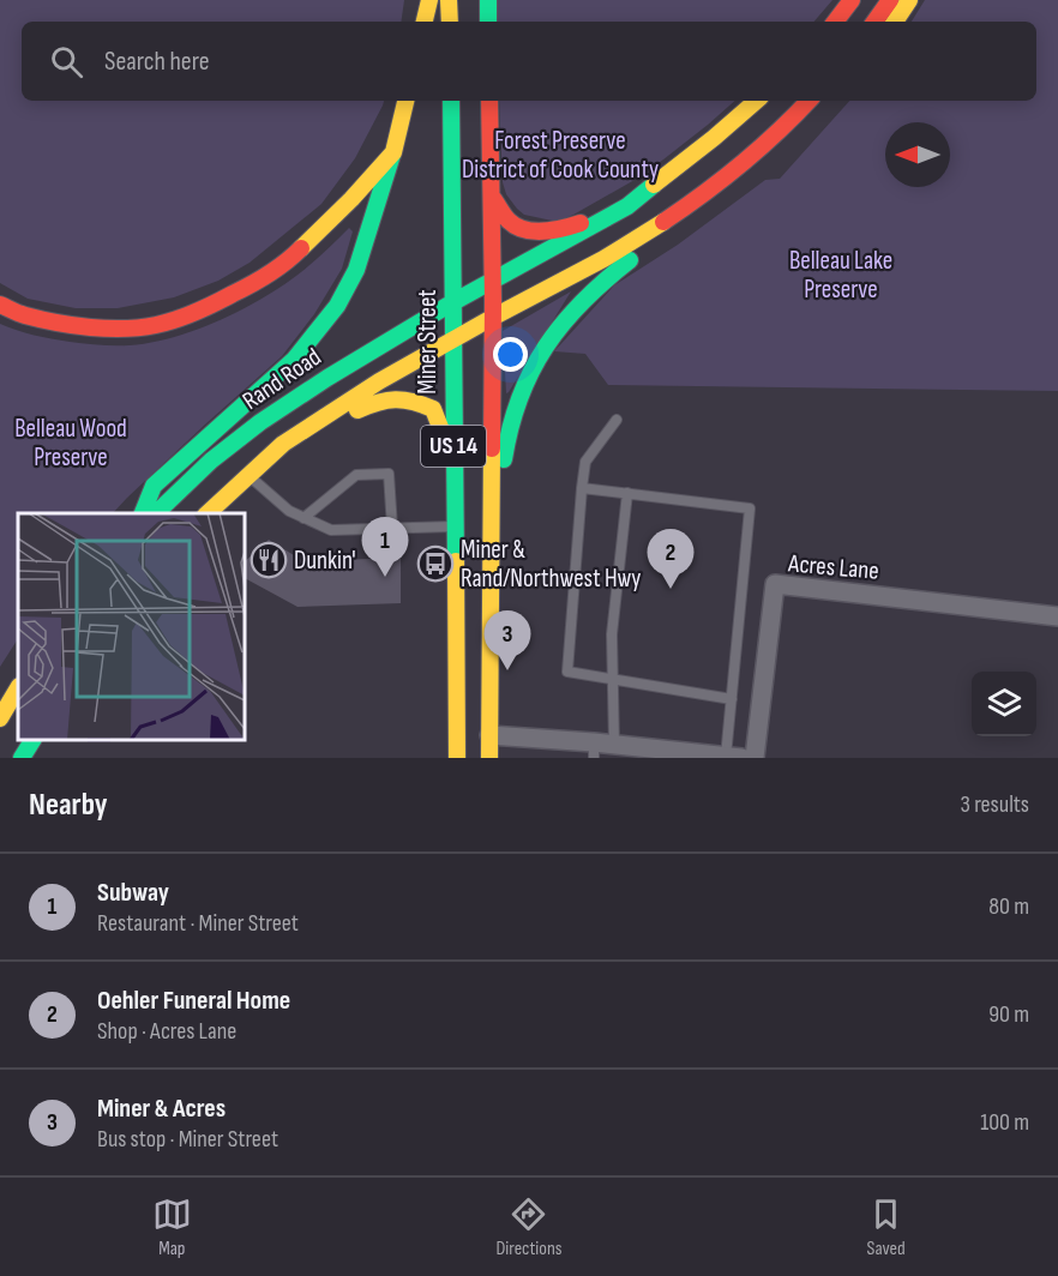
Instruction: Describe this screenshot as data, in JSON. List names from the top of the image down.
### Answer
{
  "streets": {
    "main road": ["Miner Street", "Rand Road", "US 14"],
    "street": ["Acres Lane"]
  },
  "crossings": [
    ["Miner Street", "Rand Road"]
  ],
  "parks": ["Forest Preserve District of Cook County", "Belleau Lake Preserve", "Belleau Wood Preserve"],
  "places": {
    "restaurant": ["Dunkin'"],
    "bus stop": ["Miner & Rand/Northwest Hwy"]
  },
  "north": "left",
  "page": {
    "search": "Search here",
    "pins": ["1", "2", "3"],
    "heading": ["Nearby", "3 results"],
    "list": [
      {
        "mark": "1",
        "name": "Subway",
        "note": "Restaurant · Miner Street",
        "value": "80 m"
      },
      {
        "mark": "2",
        "name": "Oehler Funeral Home",
        "note": "Shop · Acres Lane",
        "value": "90 m"
      },
      {
        "mark": "3",
        "name": "Miner & Acres",
        "note": "Bus stop · Miner Street",
        "value": "100 m"
      }
    ],
    "nav": ["Map", "Directions", "Saved"]
  }
}
